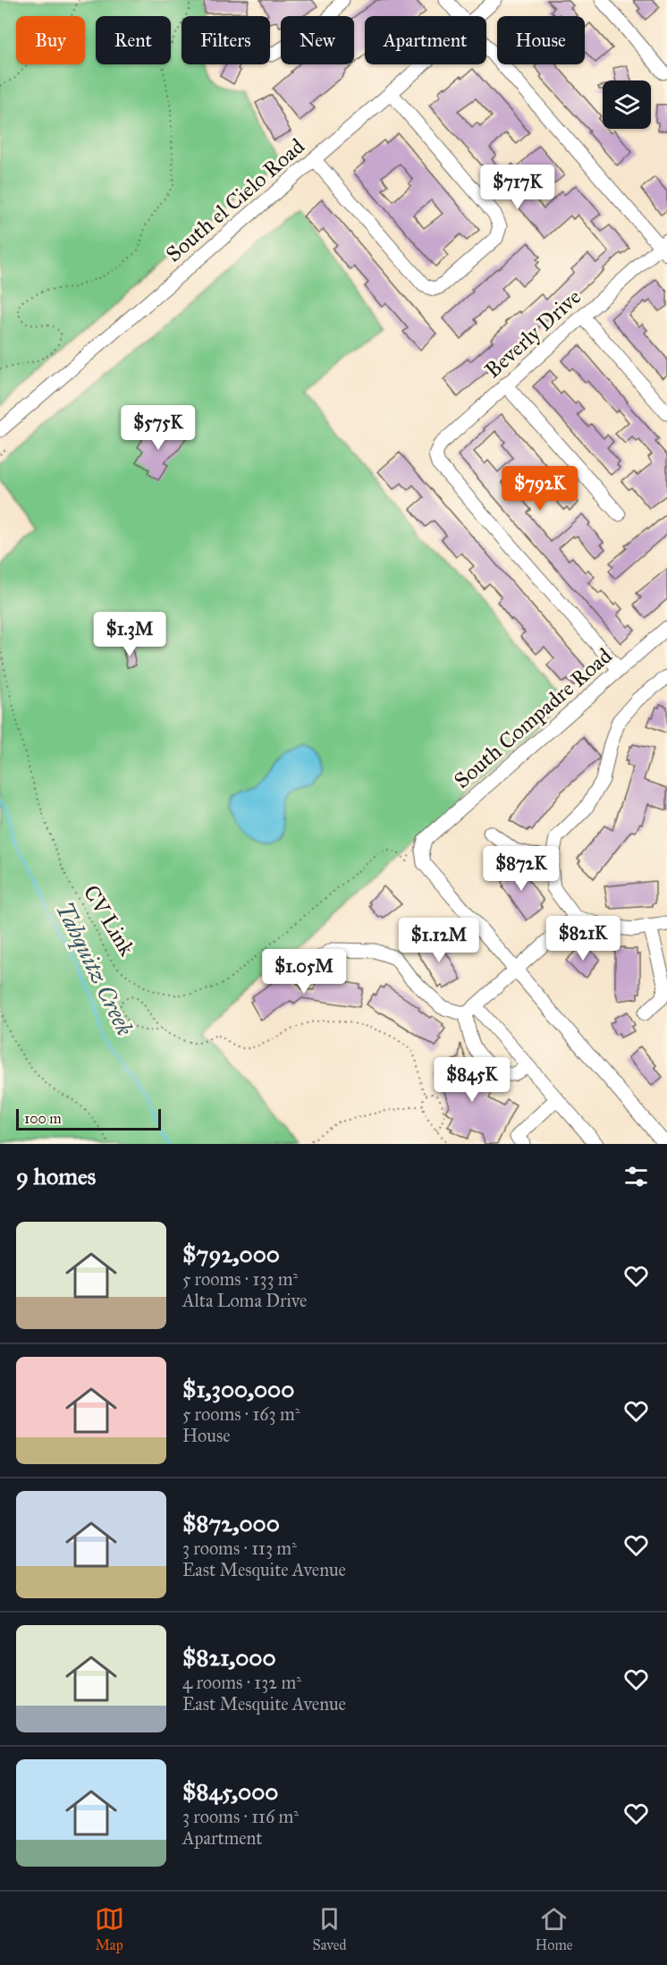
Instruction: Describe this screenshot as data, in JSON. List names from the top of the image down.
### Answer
{
  "streets": {
    "street": ["South el Cielo Road", "Beverly Drive", "South Compadre Road"],
    "path": ["CV Link"]
  },
  "crossings": [
    ["Beverly Drive", "South Compadre Road"]
  ],
  "water": ["Tahquitz Creek"],
  "scale_bar": "100 m",
  "page": {
    "chip": [
      "Buy",
      "Rent",
      "Filters",
      "New",
      "Apartment",
      "House"
    ],
    "price": [
      "$717K",
      "$575K",
      "$792K",
      "$1.3M",
      "$872K",
      "$821K",
      "$1.12M",
      "$1.05M",
      "$845K"
    ],
    "scale": "100 m",
    "heading": "9 homes",
    "list": [
      {
        "name": "$792,000",
        "note": "5 rooms · 133 m² · Alta Loma Drive"
      },
      {
        "name": "$1,300,000",
        "note": "5 rooms · 163 m² · House"
      },
      {
        "name": "$872,000",
        "note": "3 rooms · 113 m² · East Mesquite Avenue"
      },
      {
        "name": "$821,000",
        "note": "4 rooms · 132 m² · East Mesquite Avenue"
      },
      {
        "name": "$845,000",
        "note": "3 rooms · 116 m² · Apartment"
      }
    ],
    "tabs": ["Map", "Saved", "Home"]
  }
}
